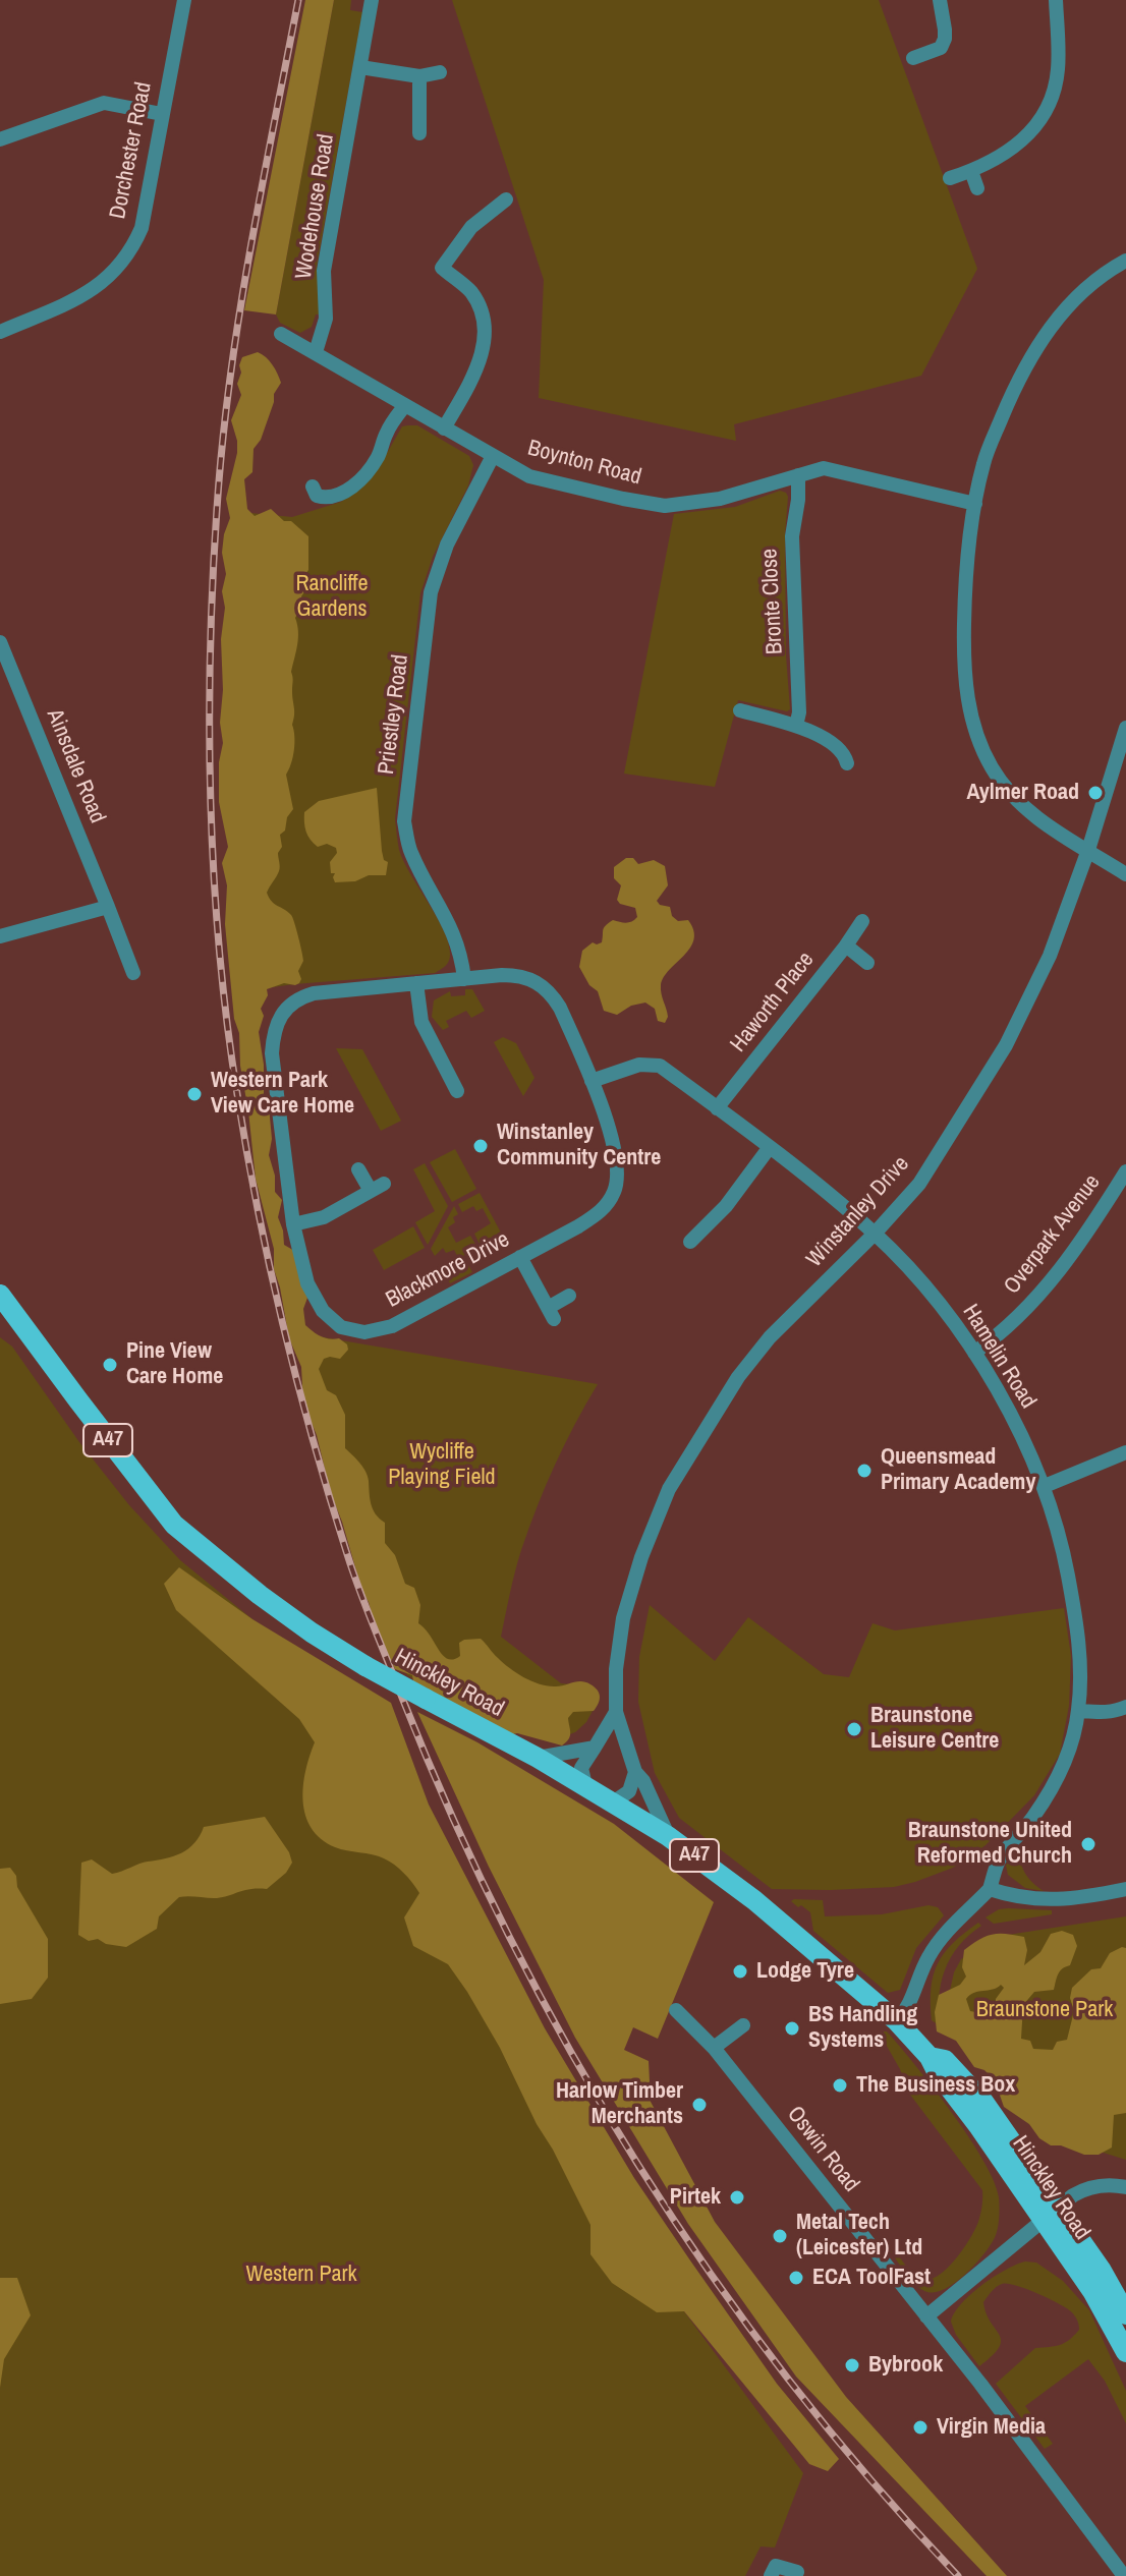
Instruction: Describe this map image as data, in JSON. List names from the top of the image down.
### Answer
{
  "streets": {
    "main road": ["A47", "Hinckley Road"],
    "street": [
      "Dorchester Road",
      "Wodehouse Road",
      "Boynton Road",
      "Bronte Close",
      "Priestley Road",
      "Ainsdale Road",
      "Haworth Place",
      "Winstanley Drive",
      "Overpark Avenue",
      "Blackmore Drive",
      "Hamelin Road",
      "Oswin Road"
    ]
  },
  "crossings": [
    ["Wodehouse Road", "Boynton Road"],
    ["Boynton Road", "Bronte Close"],
    ["Boynton Road", "Priestley Road"],
    ["Priestley Road", "Blackmore Drive"],
    ["Haworth Place", "Hamelin Road"],
    ["Winstanley Drive", "Hamelin Road"],
    ["Winstanley Drive", "Hinckley Road"],
    ["Overpark Avenue", "Hamelin Road"],
    ["Blackmore Drive", "Hamelin Road"]
  ],
  "parks": [
    "Rancliffe Gardens",
    "Wycliffe Playing Field",
    "Braunstone Park",
    "Western Park"
  ],
  "places": [
    "Aylmer Road",
    "Western Park View Care Home",
    "Winstanley Community Centre",
    "Pine View Care Home",
    "Queensmead Primary Academy",
    "Braunstone Leisure Centre",
    "Braunstone United Reformed Church",
    "Lodge Tyre",
    "BS Handling Systems",
    "The Business Box",
    "Harlow Timber Merchants",
    "Pirtek",
    "Metal Tech (Leicester) Ltd",
    "ECA ToolFast",
    "Bybrook",
    "Virgin Media"
  ]
}
